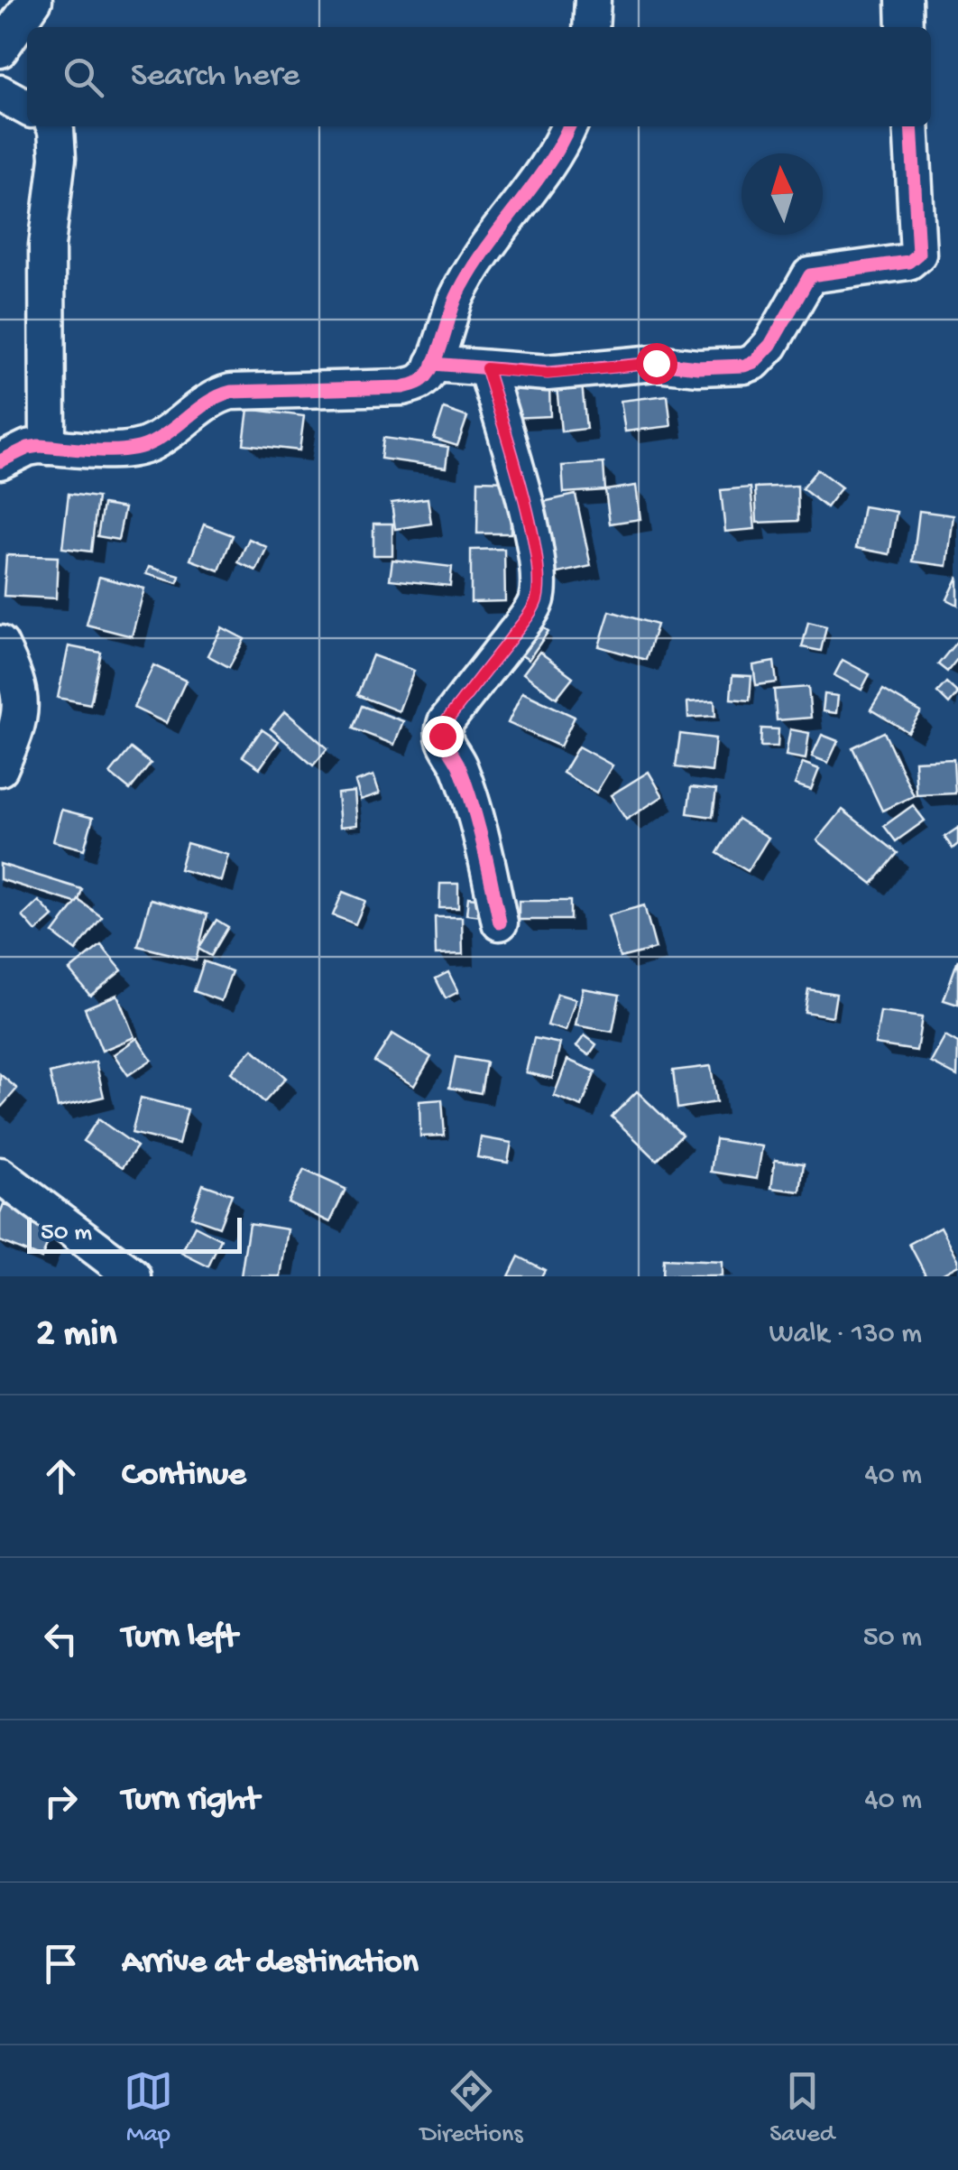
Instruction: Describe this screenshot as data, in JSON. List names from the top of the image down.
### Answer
{
  "scale_bar": "50 m",
  "north": "top",
  "page": {
    "search": "Search here",
    "scale": "50 m",
    "heading": ["2 min", "Walk · 130 m"],
    "list": [
      ["Continue", "40 m"],
      ["Turn left", "50 m"],
      ["Turn right", "40 m"],
      "Arrive at destination"
    ],
    "nav": ["Map", "Directions", "Saved"]
  }
}
